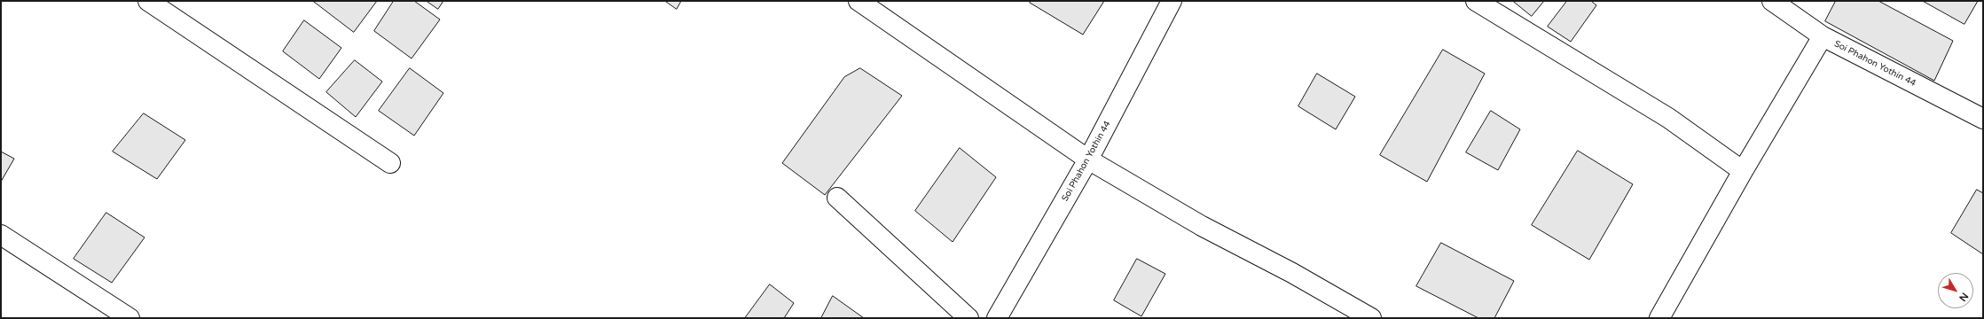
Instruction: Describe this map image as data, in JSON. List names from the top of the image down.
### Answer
{
  "streets": {
    "street": ["Soi Phahon Yothin 44"]
  },
  "north": "bottom right"
}
